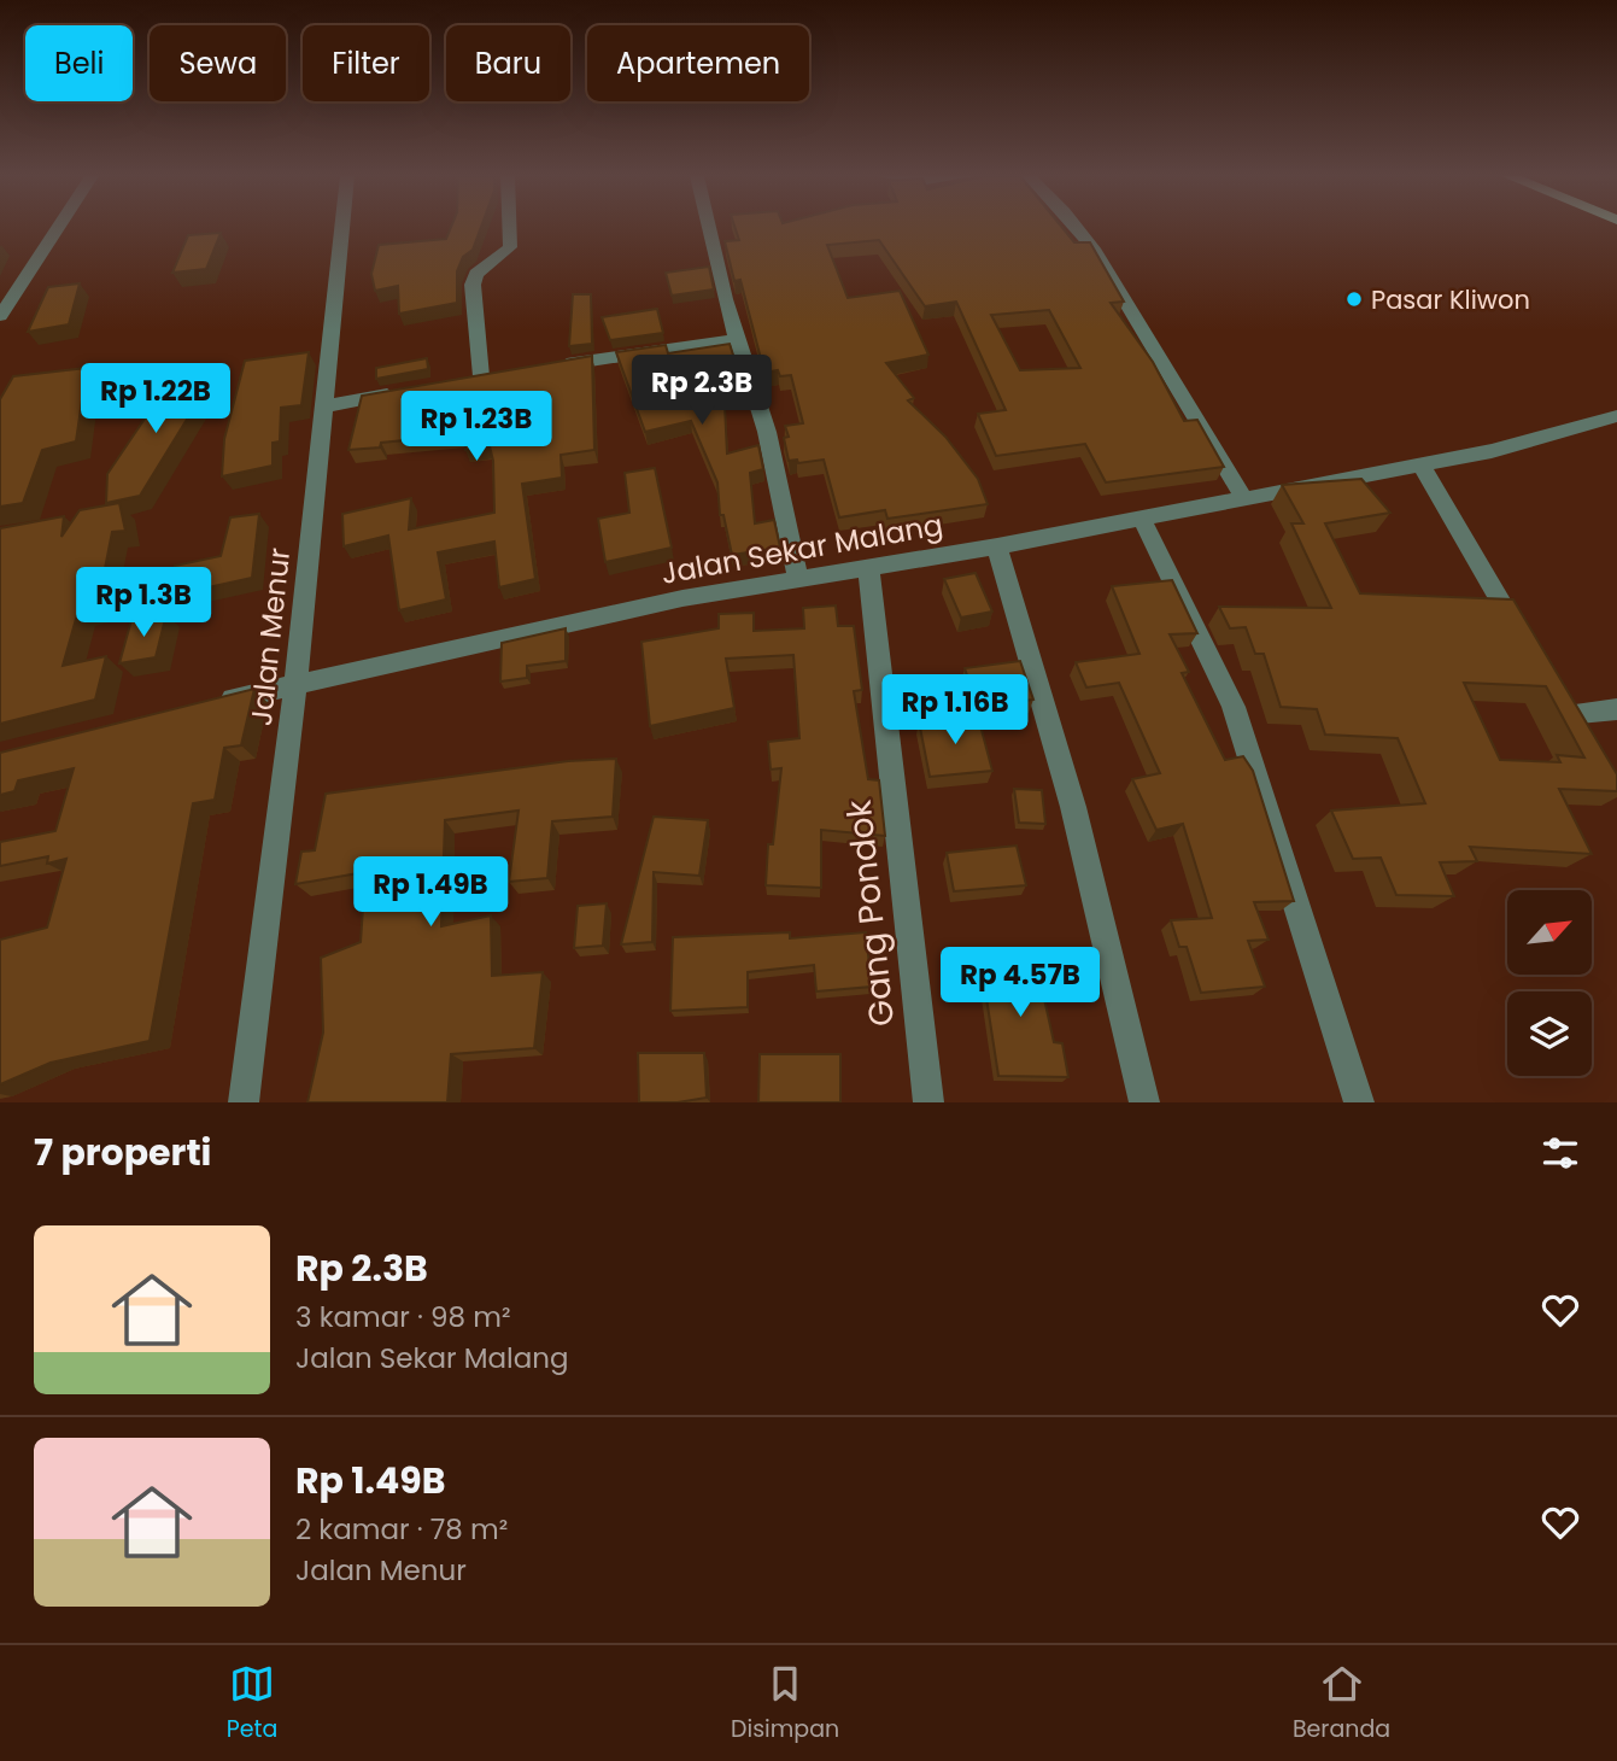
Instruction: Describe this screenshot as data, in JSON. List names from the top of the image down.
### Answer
{
  "streets": {
    "street": ["Jalan Sekar Malang", "Jalan Menur", "Gang Pondok"]
  },
  "crossings": [
    ["Jalan Sekar Malang", "Jalan Menur"],
    ["Jalan Sekar Malang", "Gang Pondok"]
  ],
  "places": ["Pasar Kliwon"],
  "north": "top right",
  "page": {
    "chip": [
      "Beli",
      "Sewa",
      "Filter",
      "Baru",
      "Apartemen"
    ],
    "price": [
      "Rp 2.3B",
      "Rp 1.22B",
      "Rp 1.23B",
      "Rp 1.3B",
      "Rp 1.16B",
      "Rp 1.49B",
      "Rp 4.57B"
    ],
    "heading": "7 properti",
    "list": [
      {
        "name": "Rp 2.3B",
        "note": "3 kamar · 98 m² · Jalan Sekar Malang"
      },
      {
        "name": "Rp 1.49B",
        "note": "2 kamar · 78 m² · Jalan Menur"
      }
    ],
    "tabs": ["Peta", "Disimpan", "Beranda"]
  }
}
